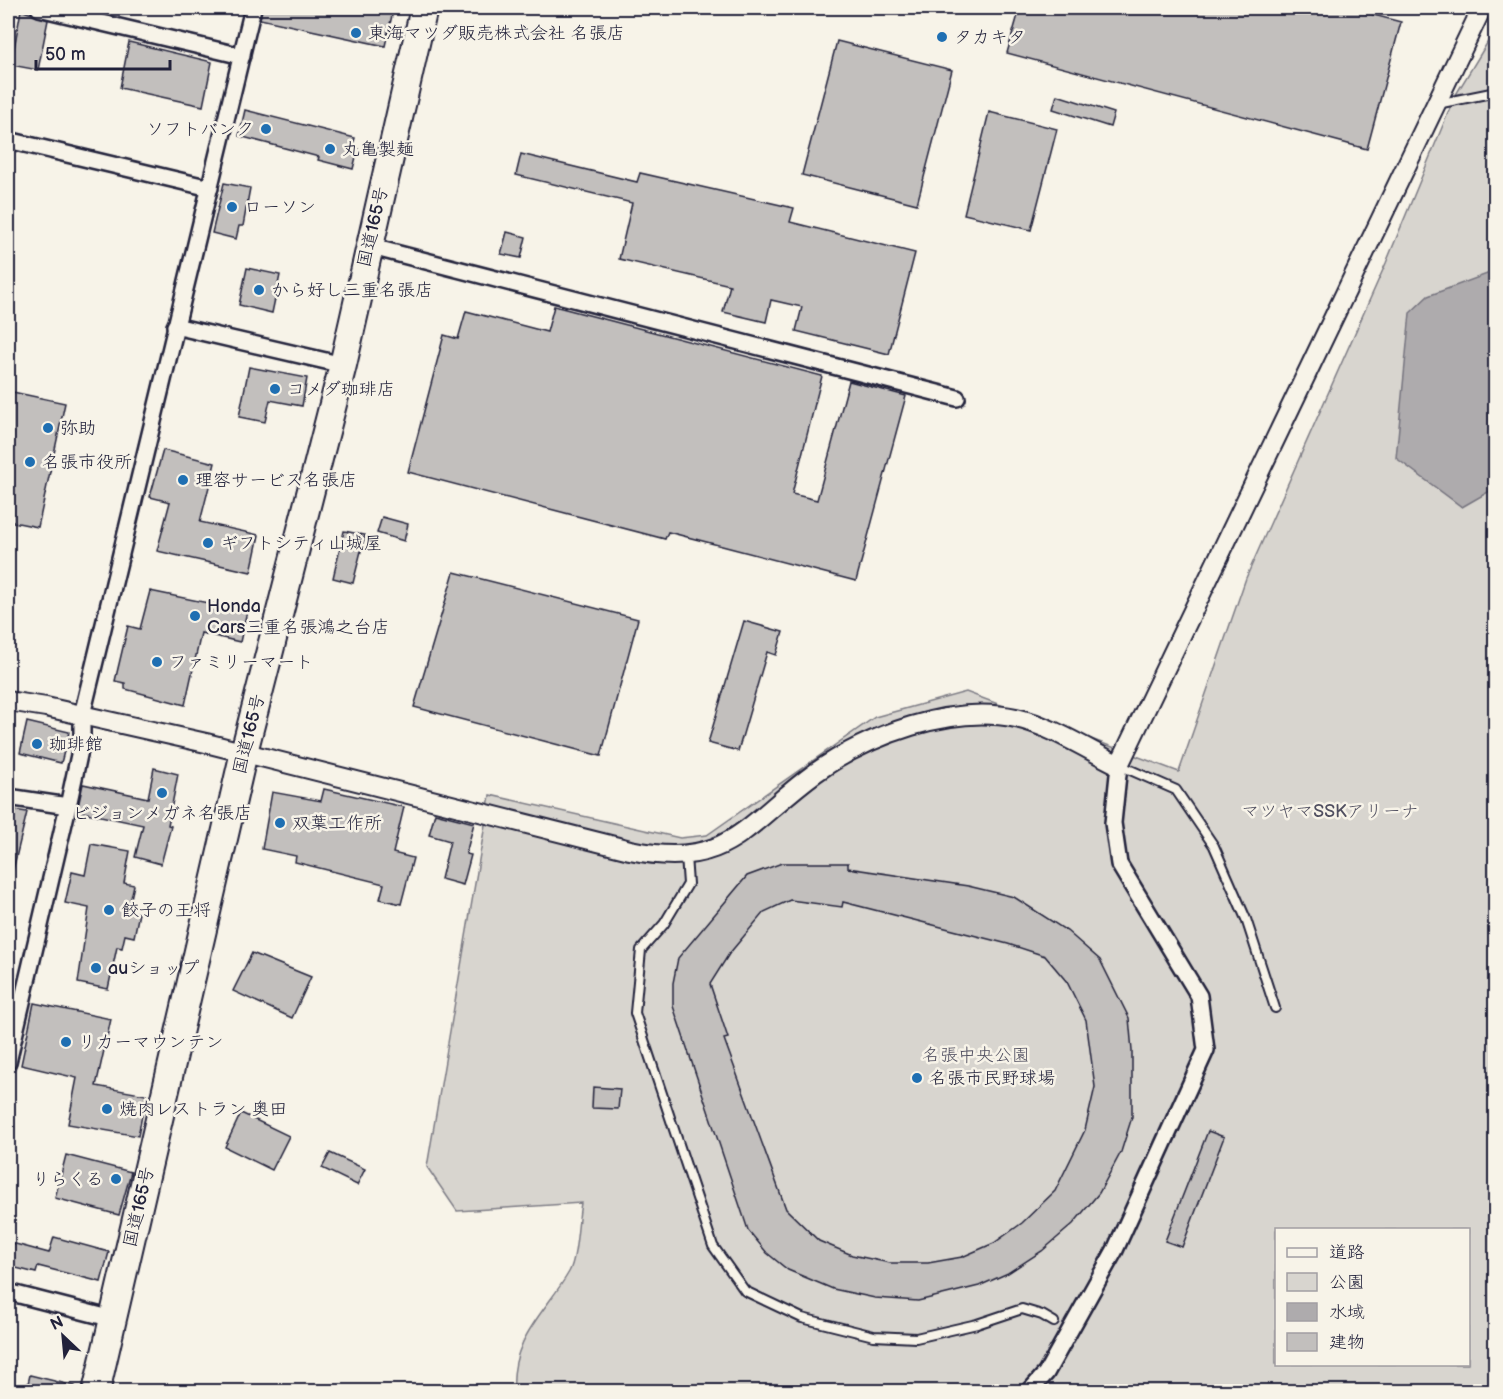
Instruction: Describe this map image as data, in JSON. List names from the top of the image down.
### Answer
{
  "streets": {
    "highway": ["国道165号"]
  },
  "parks": ["マツヤマSSKアリーナ", "名張中央公園"],
  "places": [
    "東海マツダ販売株式会社 名張店",
    "タカキタ",
    "ソフトバンク",
    "丸亀製麺",
    "ローソン",
    "から好し三重名張店",
    "コメダ珈琲店",
    "弥助",
    "名張市役所",
    "理容サービス名張店",
    "ギフトシティ山城屋",
    "Honda Cars三重名張鴻之台店",
    "ファミリーマート",
    "珈琲館",
    "ビジョンメガネ名張店",
    "双葉工作所",
    "餃子の王将",
    "auショップ",
    "リカーマウンテン",
    "名張市民野球場",
    "焼肉レストラン 奥田",
    "りらくる"
  ],
  "legend": [
    "道路",
    "公園",
    "水域",
    "建物"
  ],
  "scale_bar": "50 m",
  "north": "top left"
}
